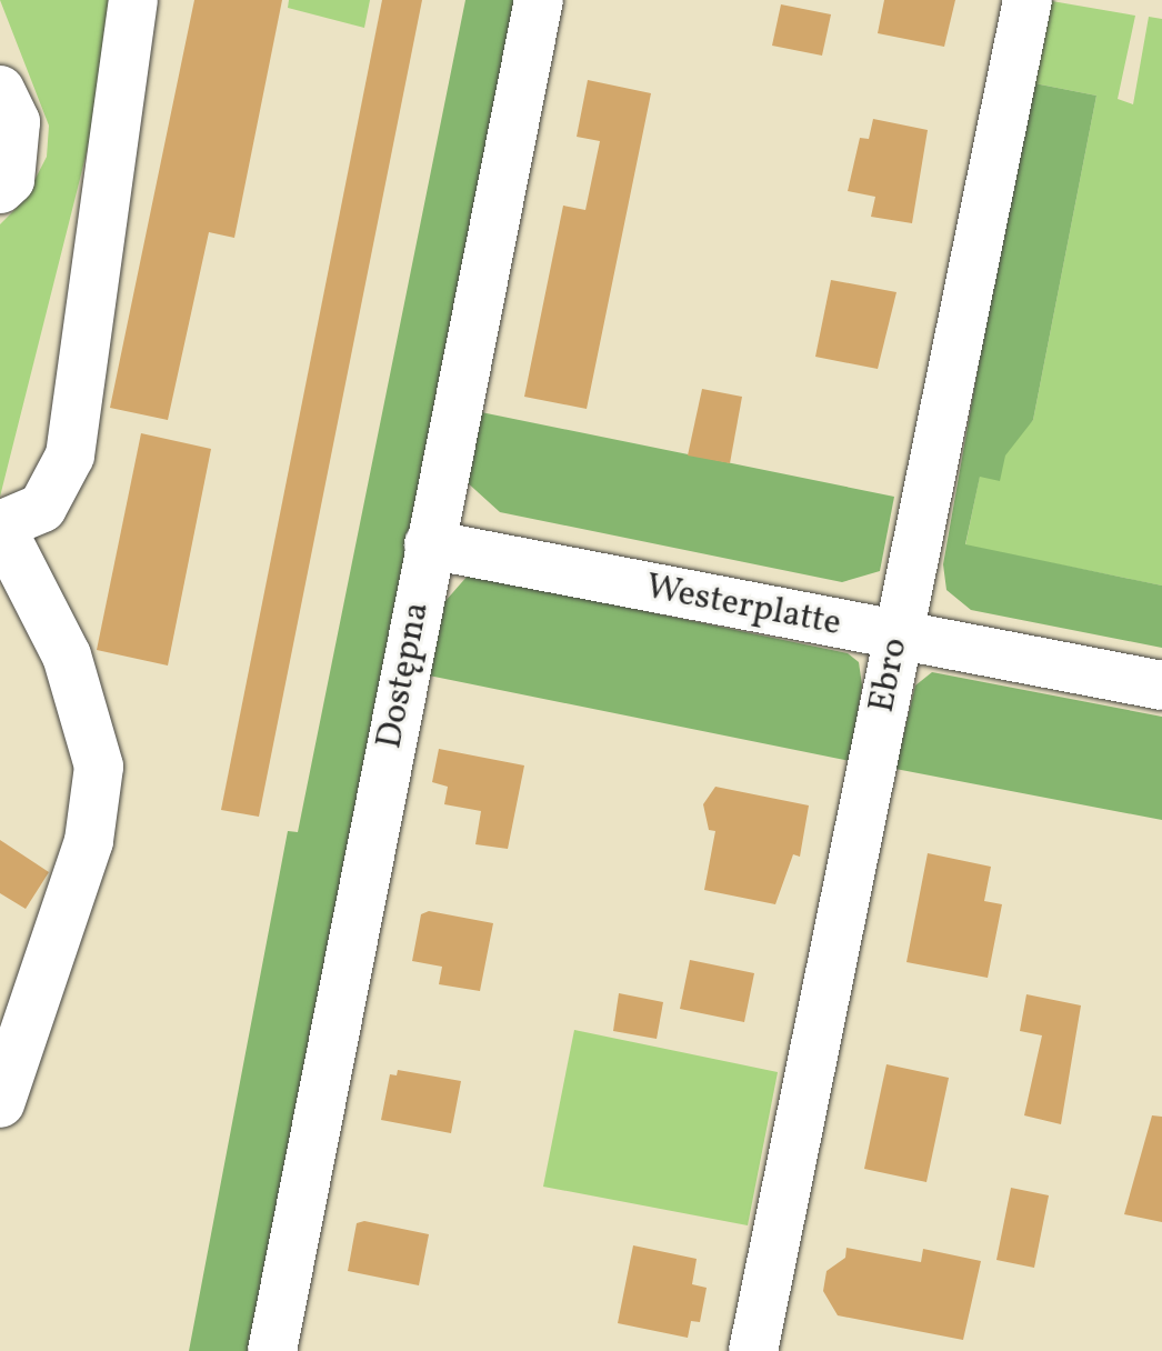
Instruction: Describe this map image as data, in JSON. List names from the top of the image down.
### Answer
{
  "streets": {
    "street": ["Westerplatte", "Dostępna", "Ebro"]
  },
  "crossings": [
    ["Westerplatte", "Dostępna"],
    ["Westerplatte", "Ebro"]
  ]
}
